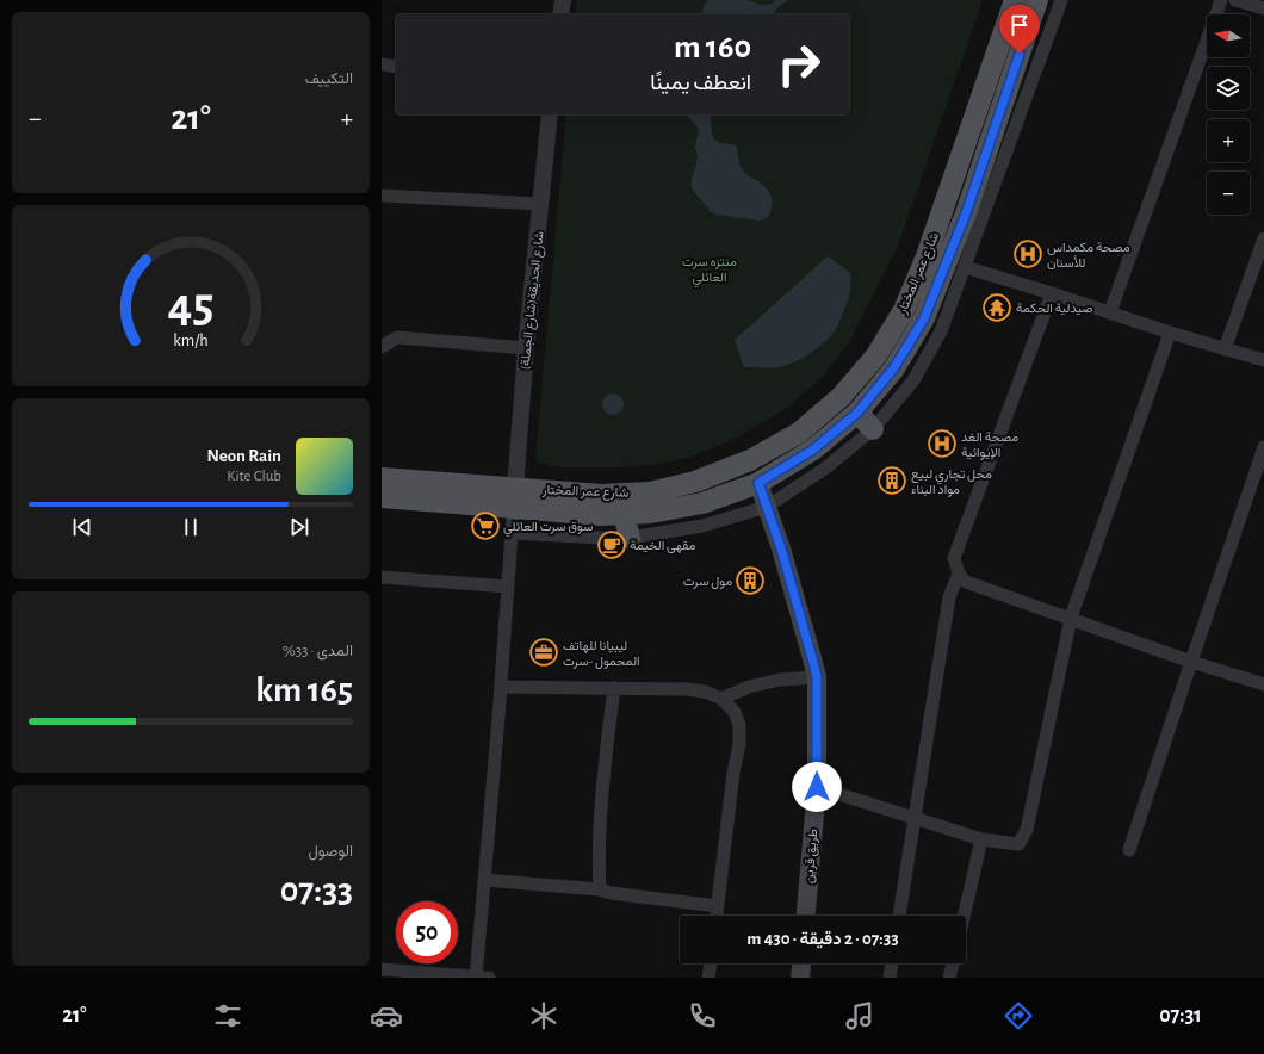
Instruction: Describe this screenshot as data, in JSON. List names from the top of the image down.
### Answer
{
  "streets": {
    "main road": ["شارع عمر المختار", "طريق قرين"],
    "street": ["شارع الحديقة(شارع الجملة)"]
  },
  "crossings": [
    ["شارع عمر المختار", "شارع الحديقة(شارع الجملة)"]
  ],
  "parks": ["منتزه سرت العائلي"],
  "places": {
    "hospital": ["مصحة مكمداس للأسنان", "مصحة الغد الإيوائية"],
    "temple": ["صيدلية الحكمة"],
    "building": ["محل تجاري لبيع مواد البناء", "مول سرت"],
    "supermarket": ["سوق سرت العائلي"],
    "cafe": ["مقهى الخيمة"],
    "office": ["ليبيانا للهاتف المحمول -سرت"]
  },
  "north": "left",
  "page": {
    "tile": [
      "التكييف",
      ["المدى · 33%", "165 km"],
      ["الوصول", "07:33"]
    ],
    "map_buttons": ["+", "−"],
    "turn": ["160 m", "انعطف يمينًا"],
    "heat": ["−", "21°", "+"],
    "song": ["Neon Rain", "Kite Club"],
    "limit": "50",
    "trip": "07:33 · 2 دقيقة · 430 m",
    "tabs": ["07:31", "21°"],
    "gauge": ["45", "km/h"]
  }
}
